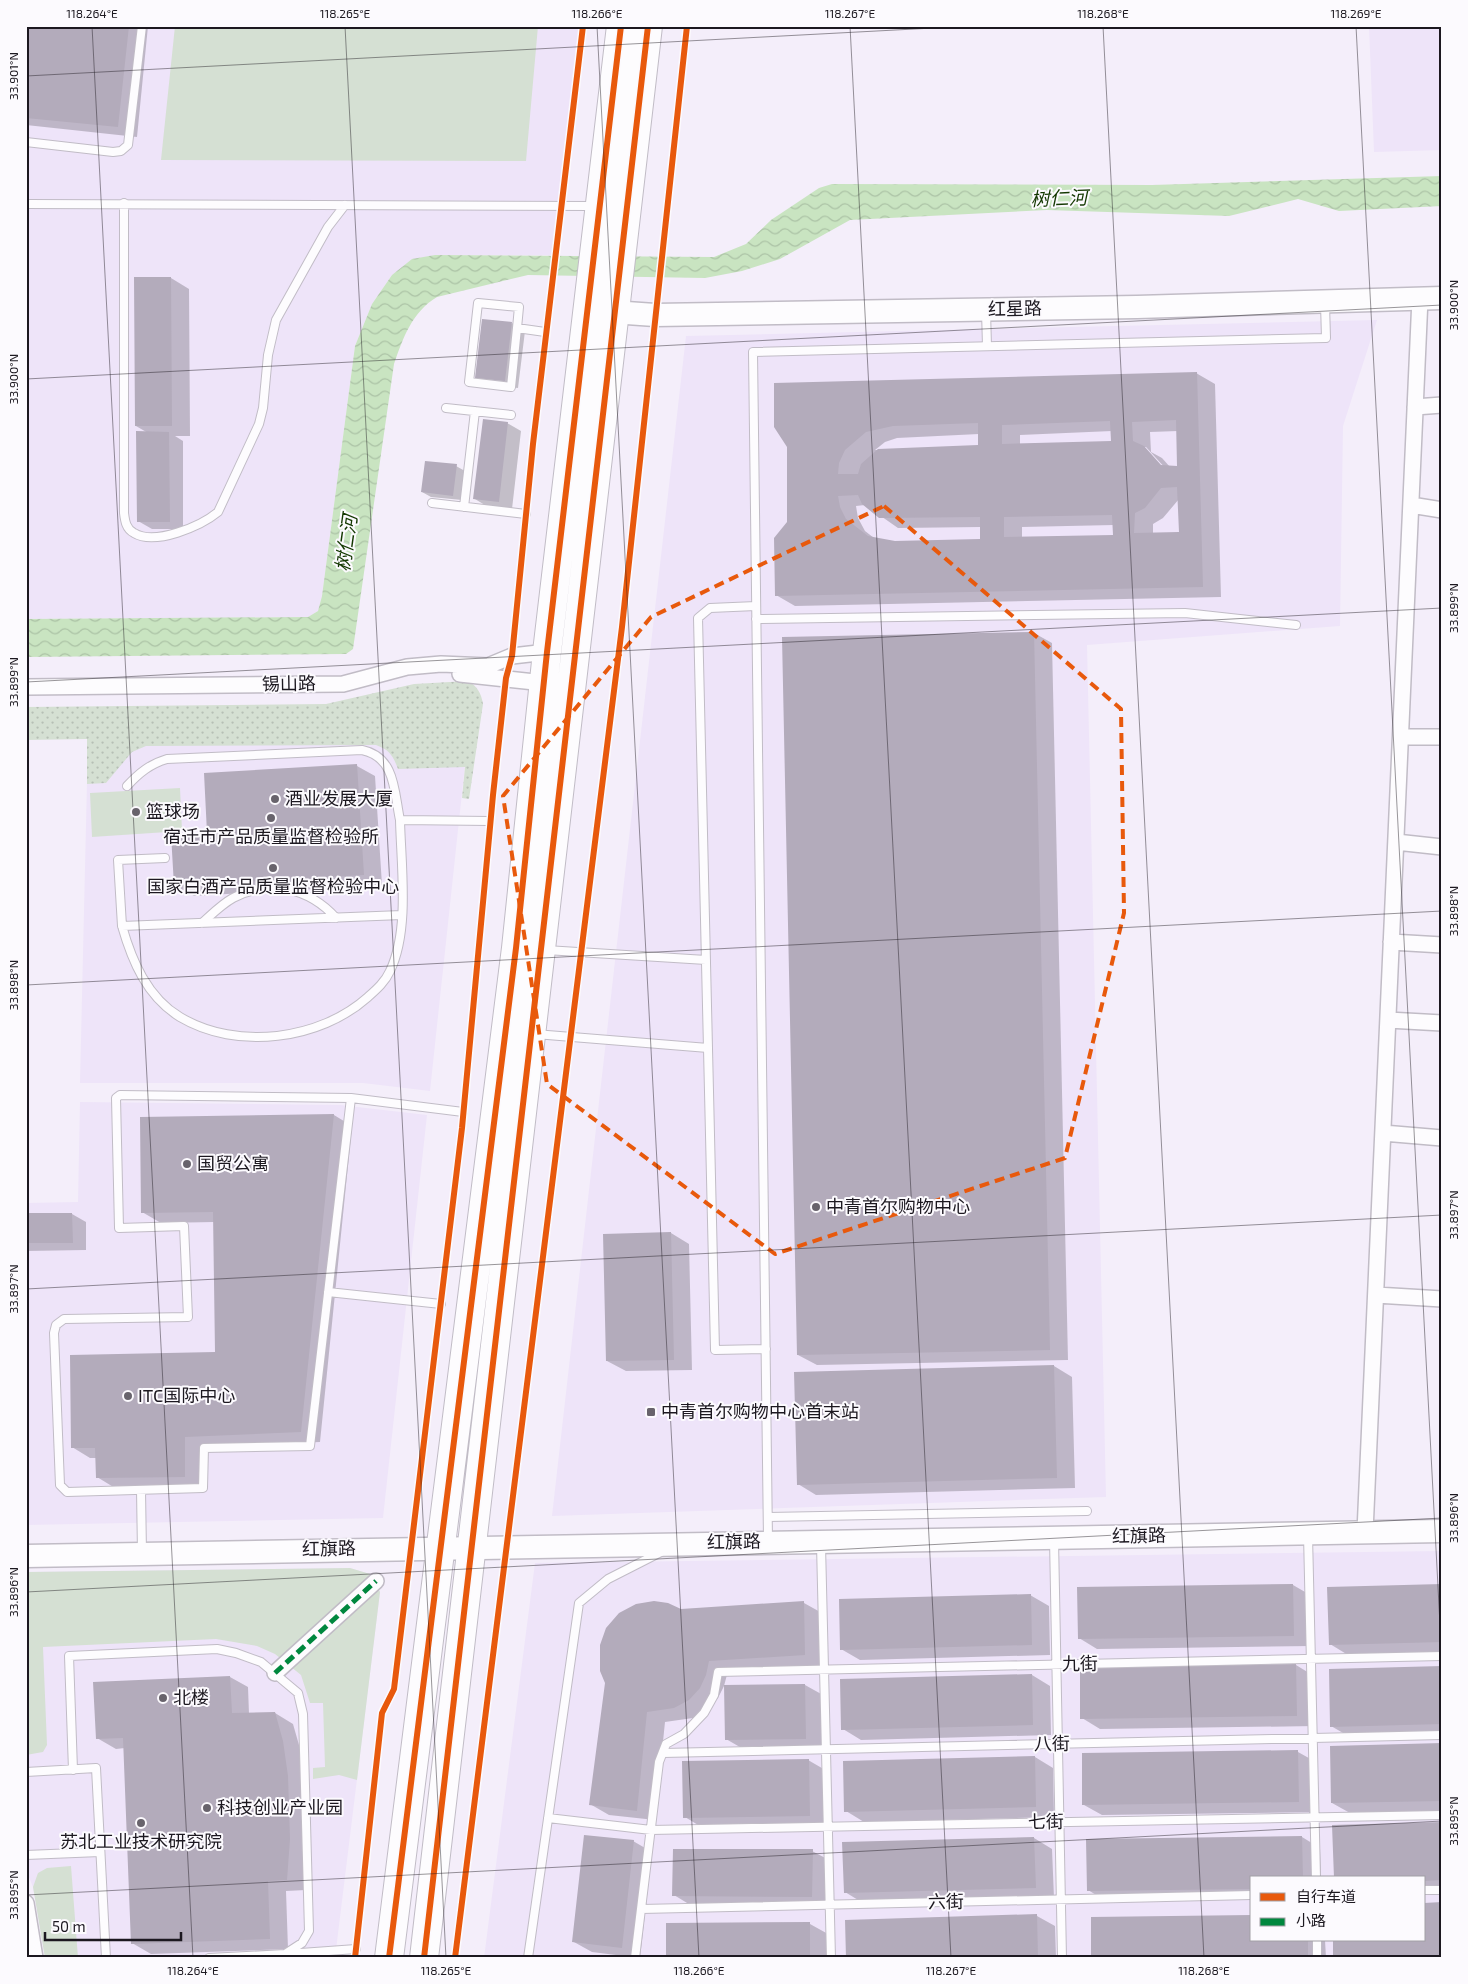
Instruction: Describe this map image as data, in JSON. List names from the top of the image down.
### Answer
{
  "streets": {
    "street": ["红星路", "锡山路", "红旗路"],
    "lane": [
      "九街",
      "八街",
      "七街",
      "六街"
    ]
  },
  "crossings": [
    ["九街", "八街"]
  ],
  "water": ["树仁河"],
  "places": {
    "other": [
      "酒业发展大厦",
      "篮球场",
      "宿迁市产品质量监督检验所",
      "国家白酒产品质量监督检验中心",
      "国贸公寓",
      "中青首尔购物中心",
      "ITC国际中心",
      "北楼",
      "科技创业产业园",
      "苏北工业技术研究院"
    ],
    "transit": ["中青首尔购物中心首末站"]
  },
  "legend": ["自行车道", "小路"],
  "scale_bar": "50 m",
  "coordinates": [
    "118.264°E",
    "118.265°E",
    "118.266°E",
    "118.267°E",
    "118.268°E",
    "118.269°E",
    "33.901°N",
    "33.900°N",
    "33.899°N",
    "33.898°N",
    "33.897°N",
    "33.896°N",
    "33.895°N"
  ]
}
